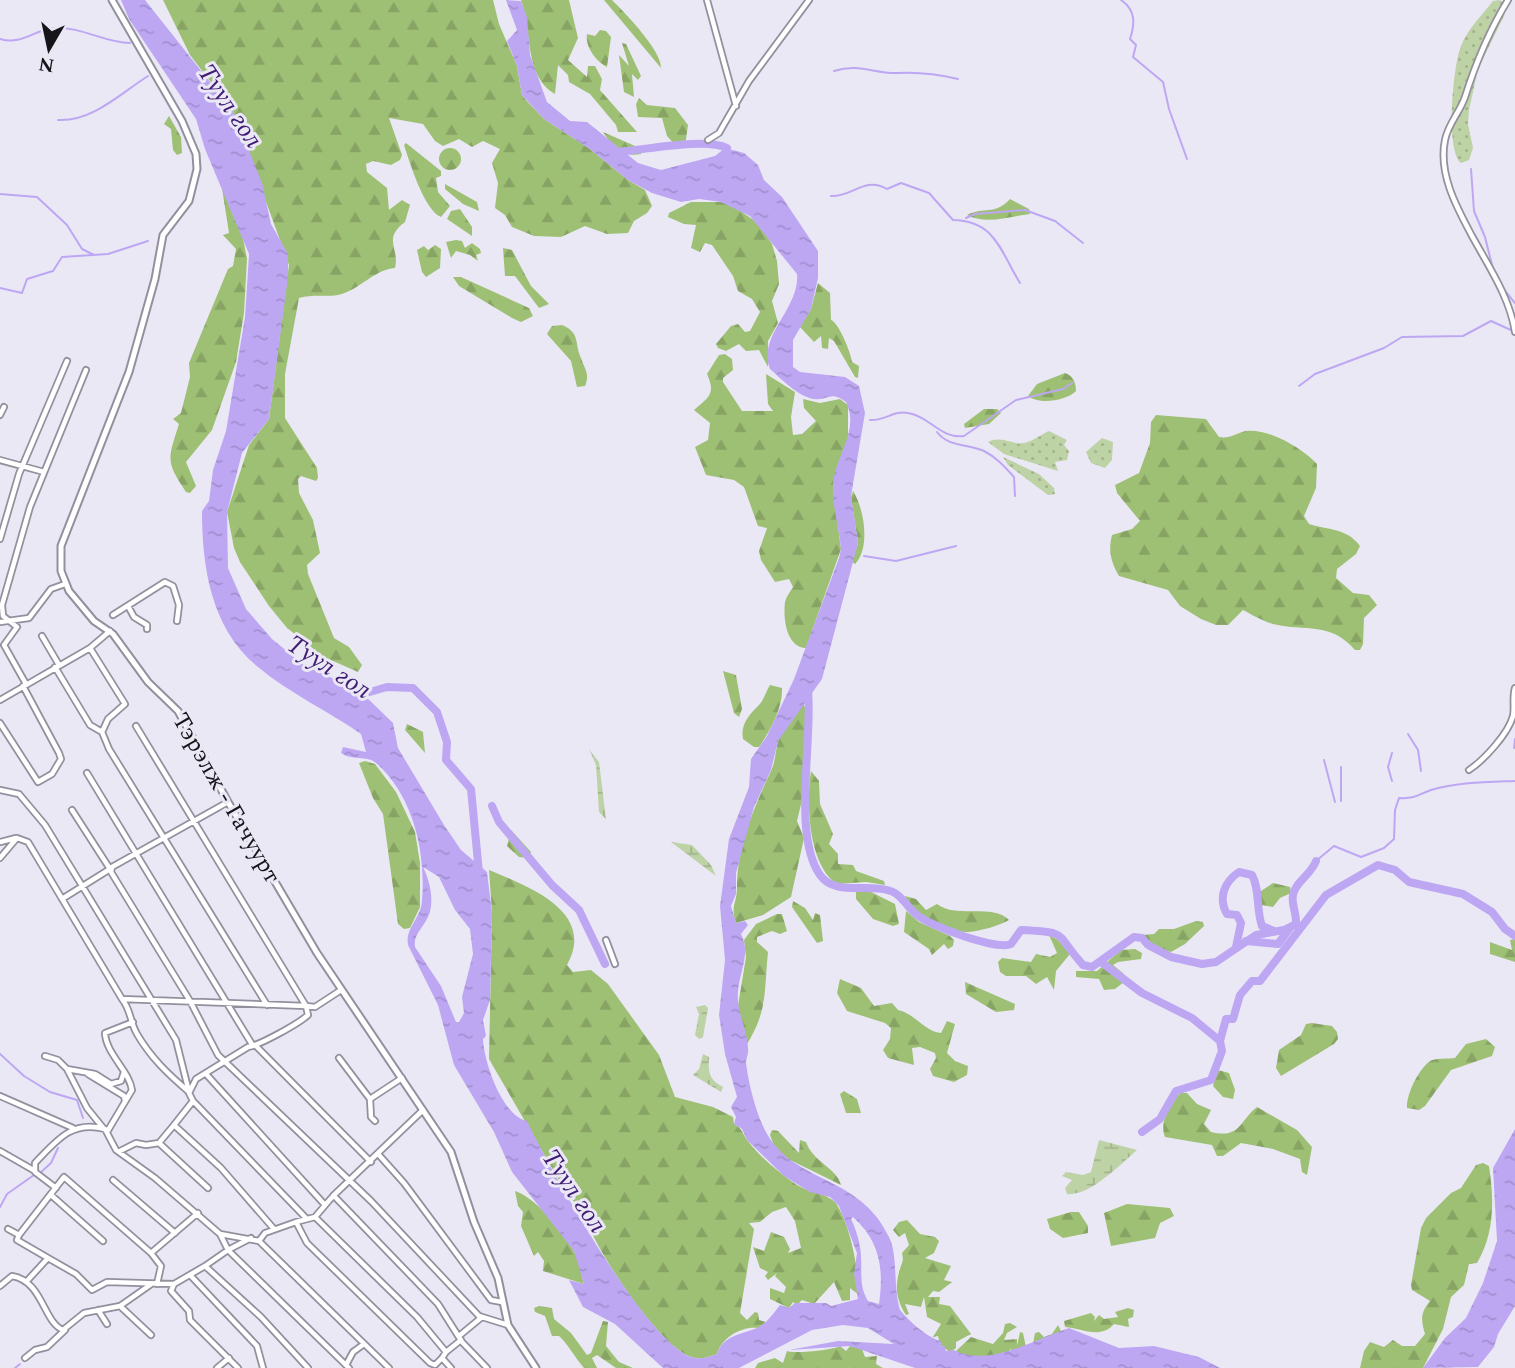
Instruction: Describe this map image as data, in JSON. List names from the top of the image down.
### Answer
{
  "streets": {
    "main road": ["Тэрэлж - Гачуурт"]
  },
  "water": ["Туул гол"],
  "north": "bottom"
}
